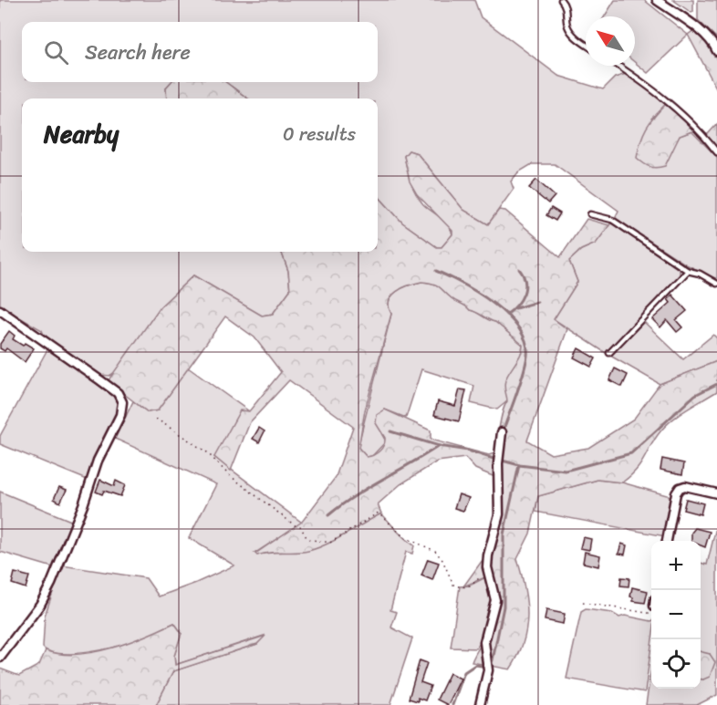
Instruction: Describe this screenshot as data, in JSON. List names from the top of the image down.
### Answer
{
  "north": "top left",
  "page": {
    "search": "Search here",
    "heading": ["Nearby", "0 results"],
    "map_buttons": ["+", "−"]
  }
}
